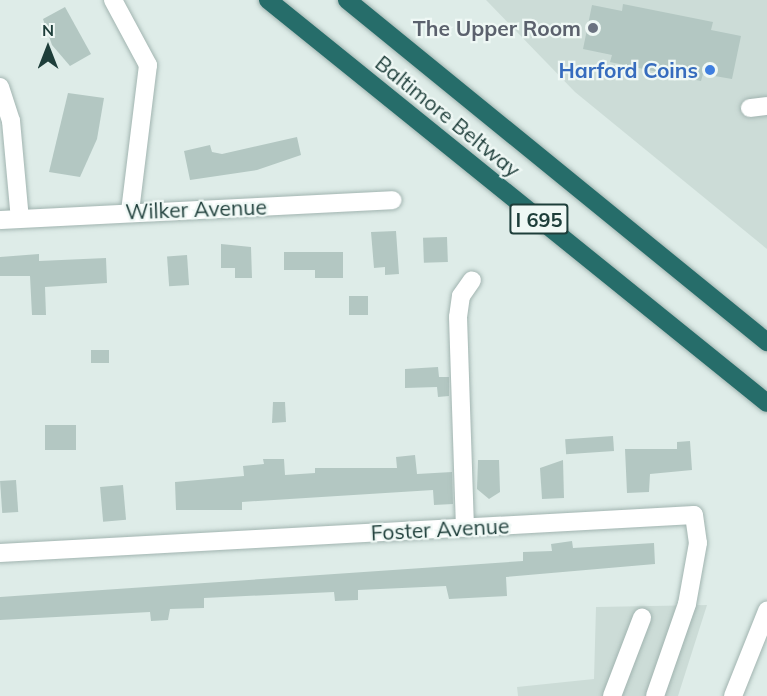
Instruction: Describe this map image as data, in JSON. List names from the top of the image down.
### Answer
{
  "streets": {
    "highway": ["Baltimore Beltway", "I 695"],
    "street": ["Wilker Avenue", "Foster Avenue"]
  },
  "places": ["The Upper Room", "Harford Coins"],
  "north": "top"
}
